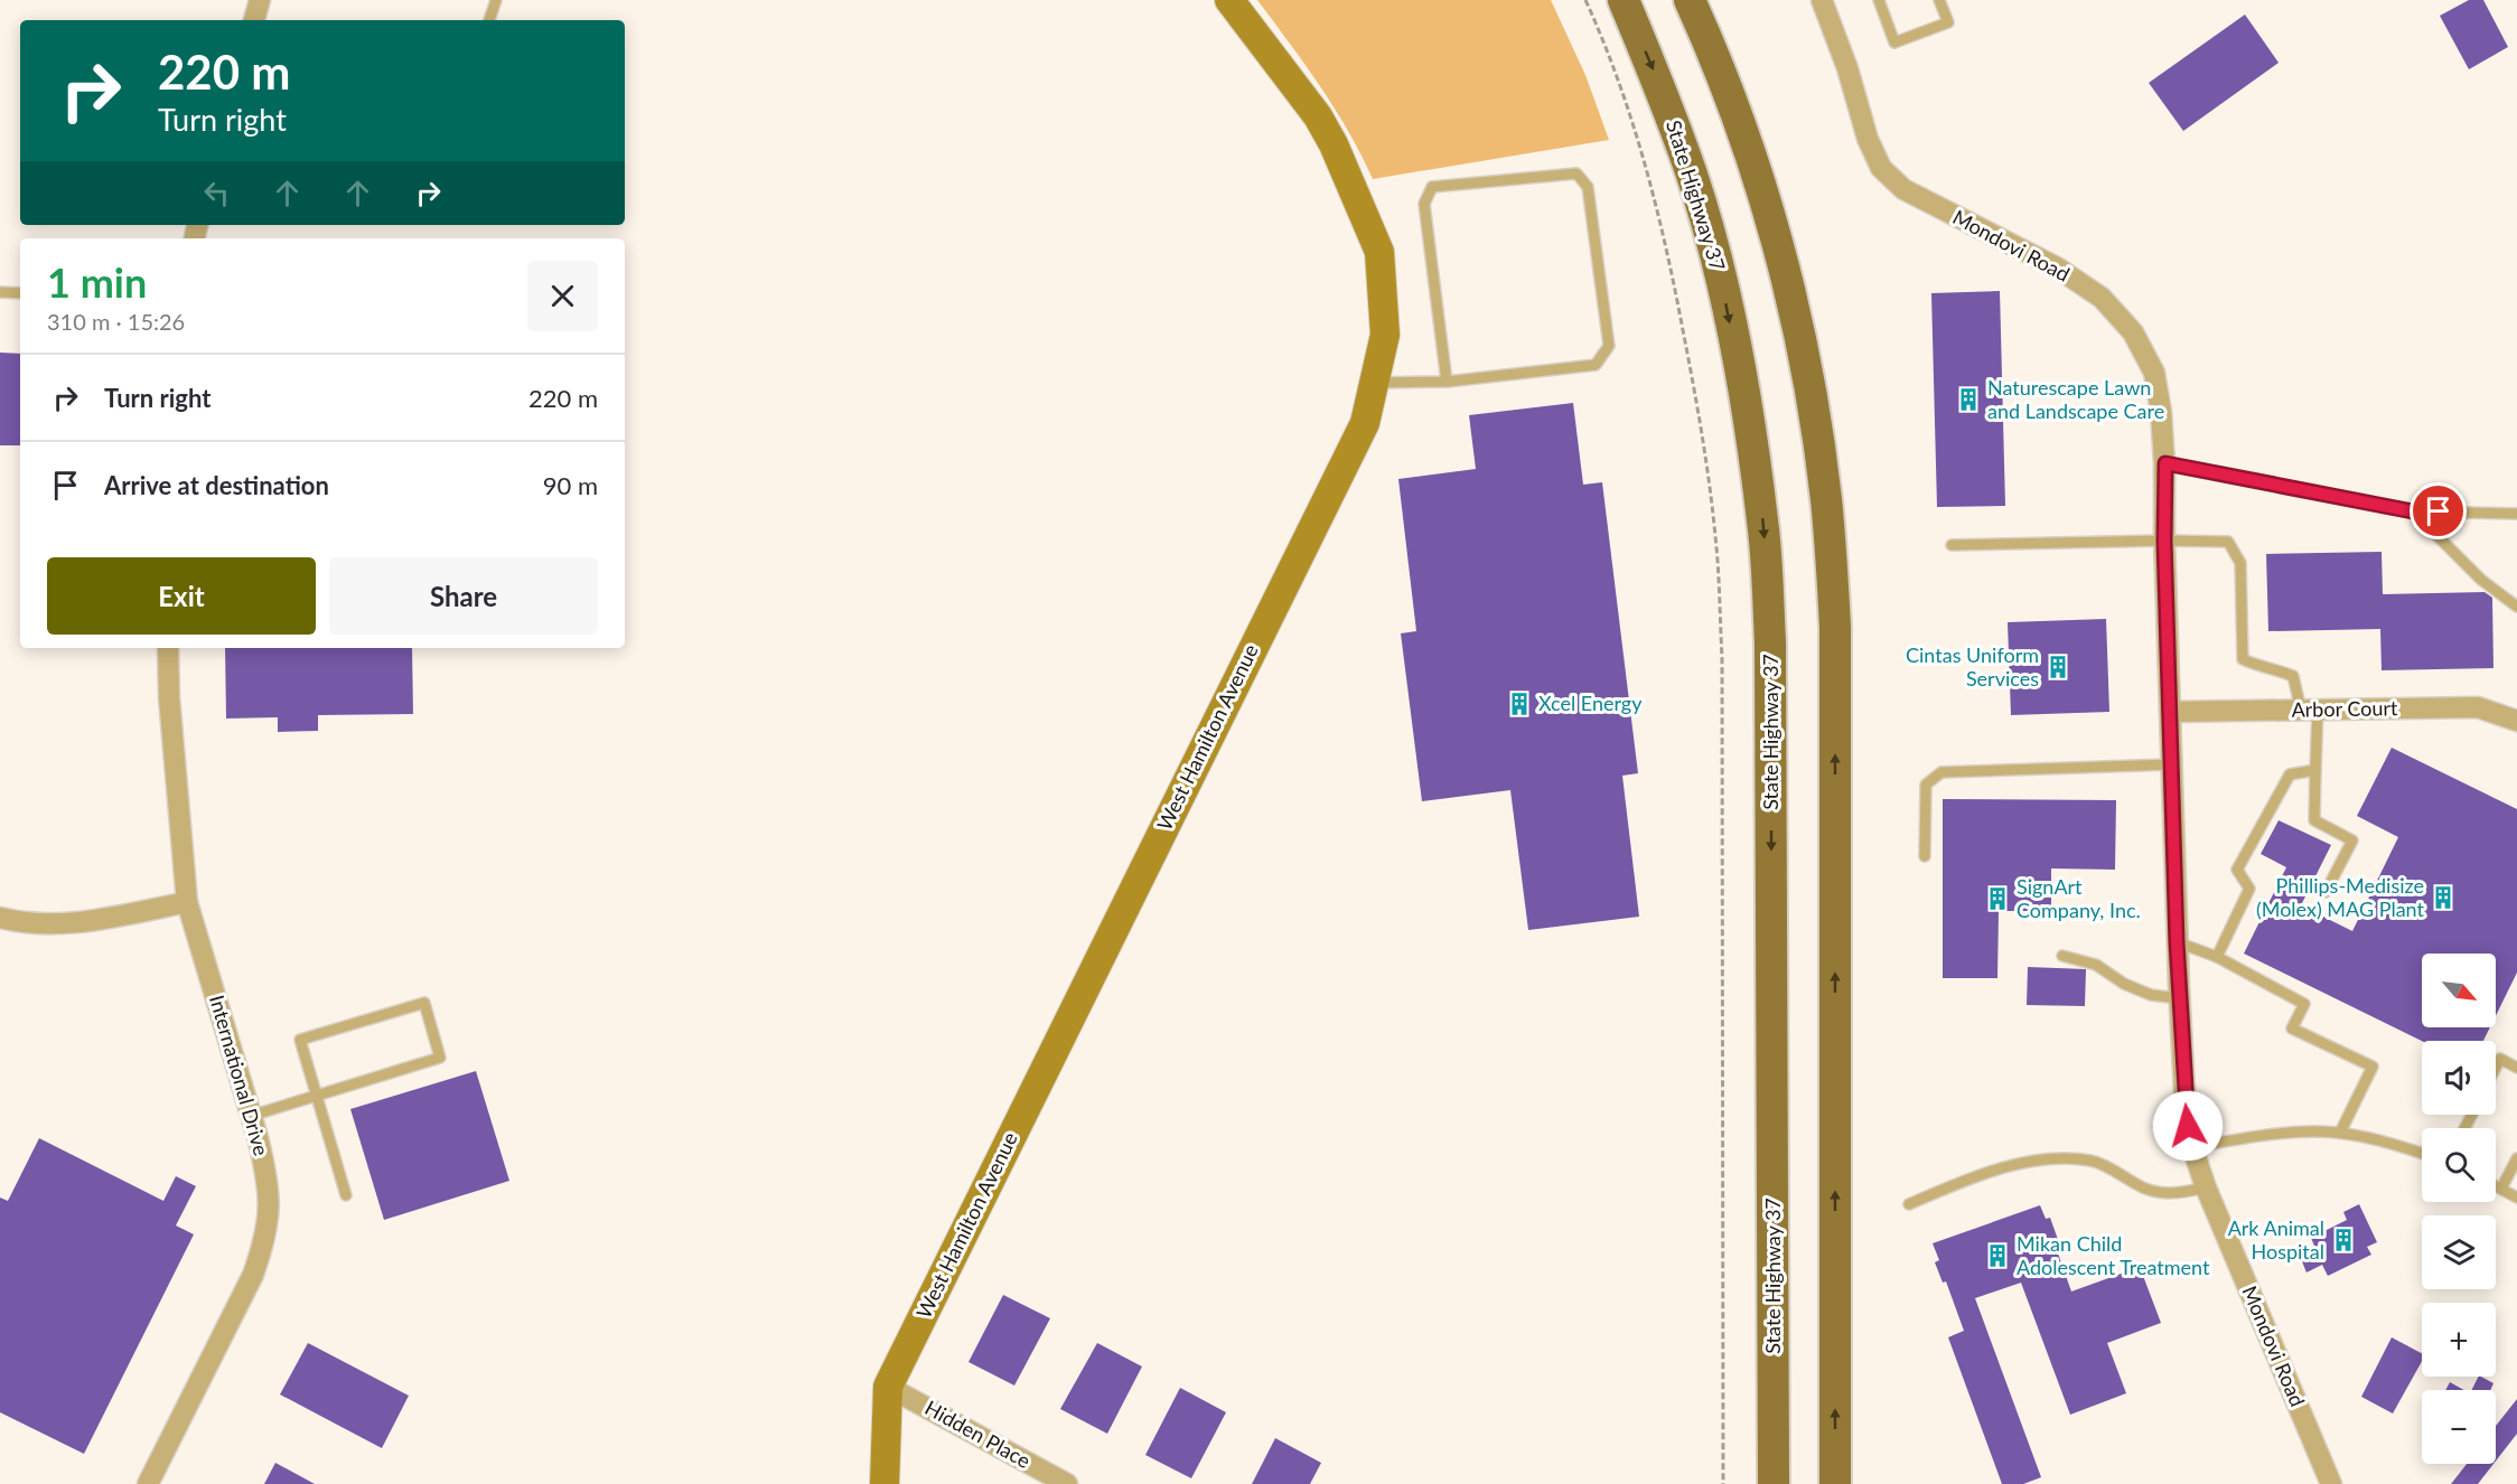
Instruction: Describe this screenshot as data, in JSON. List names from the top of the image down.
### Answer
{
  "streets": {
    "main road": ["State Highway 37"],
    "street": [
      "Mondovi Road",
      "Arbor Court",
      "West Hamilton Avenue",
      "International Drive",
      "Hidden Place"
    ]
  },
  "crossings": [
    ["Mondovi Road", "Arbor Court"],
    ["West Hamilton Avenue", "Hidden Place"]
  ],
  "places": {
    "building": [
      "Naturescape Lawn and Landscape Care",
      "Cintas Uniform Services",
      "Xcel Energy",
      "Phillips-Medisize (Molex) MAG Plant",
      "SignArt Company, Inc.",
      "Ark Animal Hospital",
      "Mikan Child Adolescent Treatment"
    ]
  },
  "north": "bottom right",
  "page": {
    "turn": ["220 m", "Turn right"],
    "heading": ["1 min", "310 m · 15:26"],
    "list": [
      {
        "name": "Turn right",
        "value": "220 m"
      },
      {
        "name": "Arrive at destination",
        "value": "90 m"
      }
    ],
    "buttons": ["Exit", "Share"],
    "map_buttons": ["+", "−"]
  }
}
